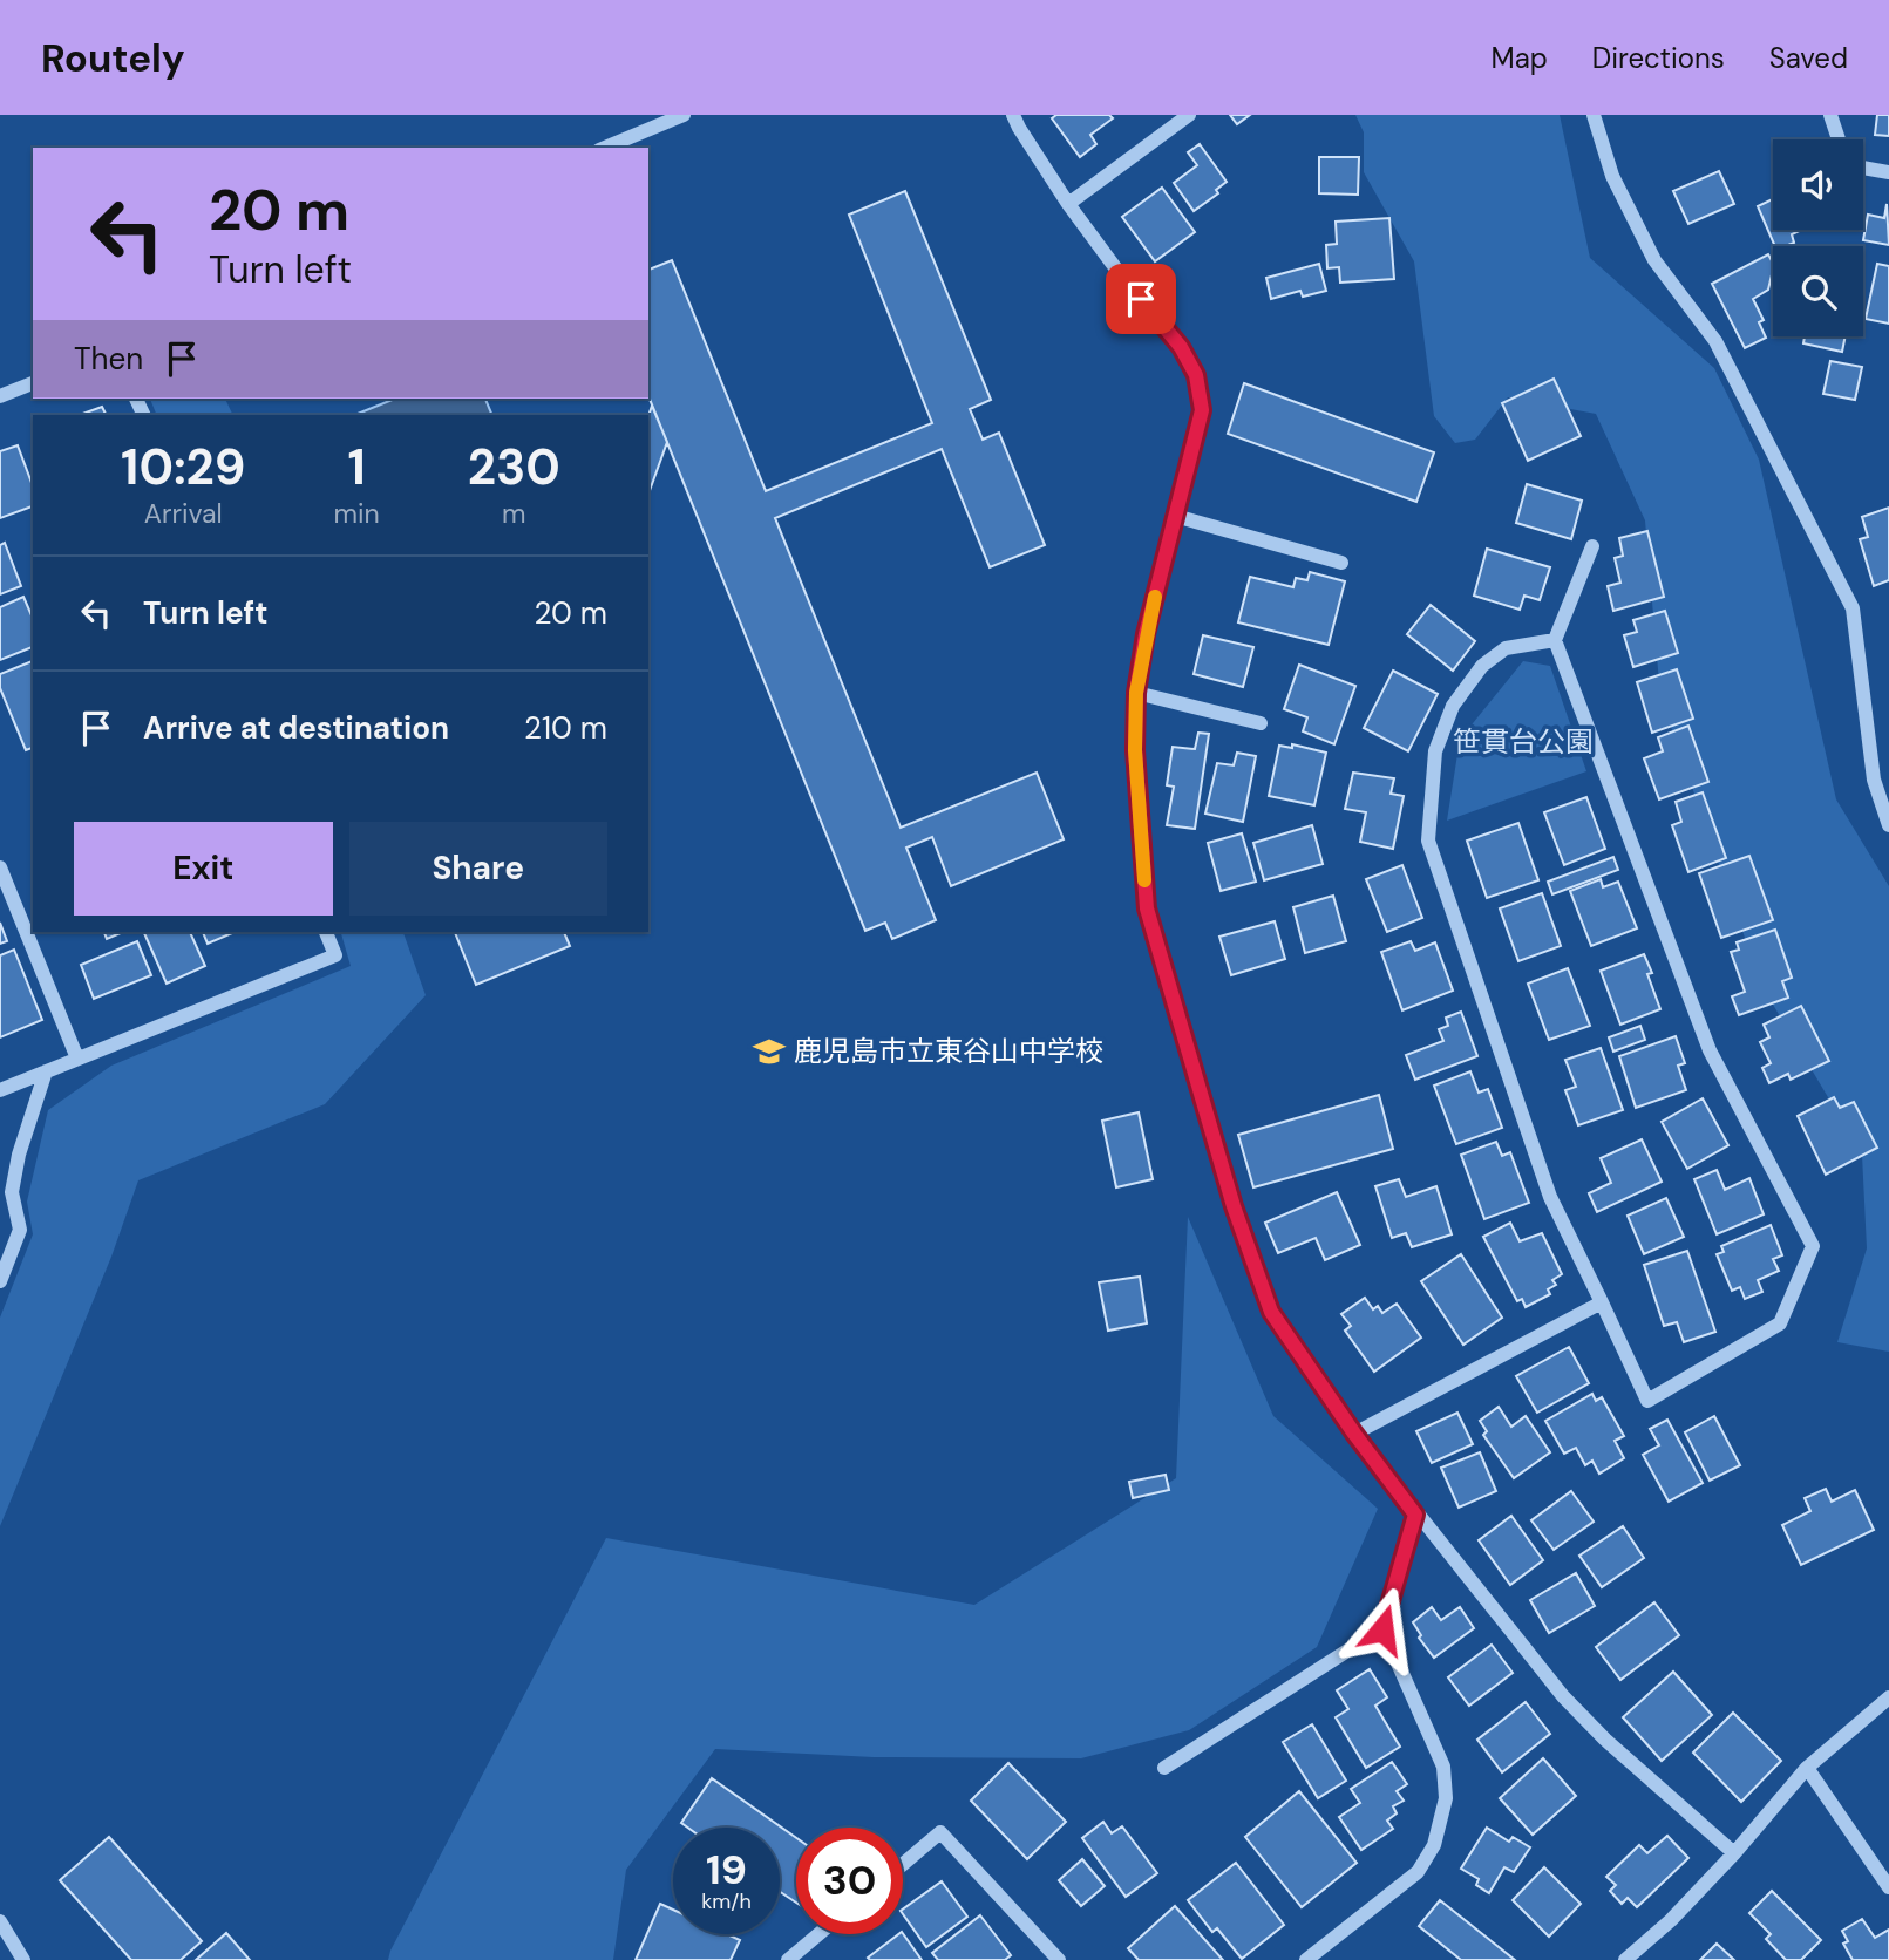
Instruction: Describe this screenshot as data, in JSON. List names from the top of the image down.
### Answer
{
  "parks": ["笹貫台公園"],
  "places": {
    "school or university": ["鹿児島市立東谷山中学校"]
  },
  "page": {
    "header": "Routely",
    "nav": ["Map", "Directions", "Saved"],
    "turn": ["20 m", "Turn left"],
    "then": "Then",
    "eta": [
      "10:29",
      "Arrival",
      "1",
      "min",
      "230",
      "m"
    ],
    "list": [
      {
        "name": "Turn left",
        "value": "20 m"
      },
      {
        "name": "Arrive at destination",
        "value": "210 m"
      }
    ],
    "buttons": ["Exit", "Share"],
    "speed": "19 km/h",
    "limit": "30"
  }
}
